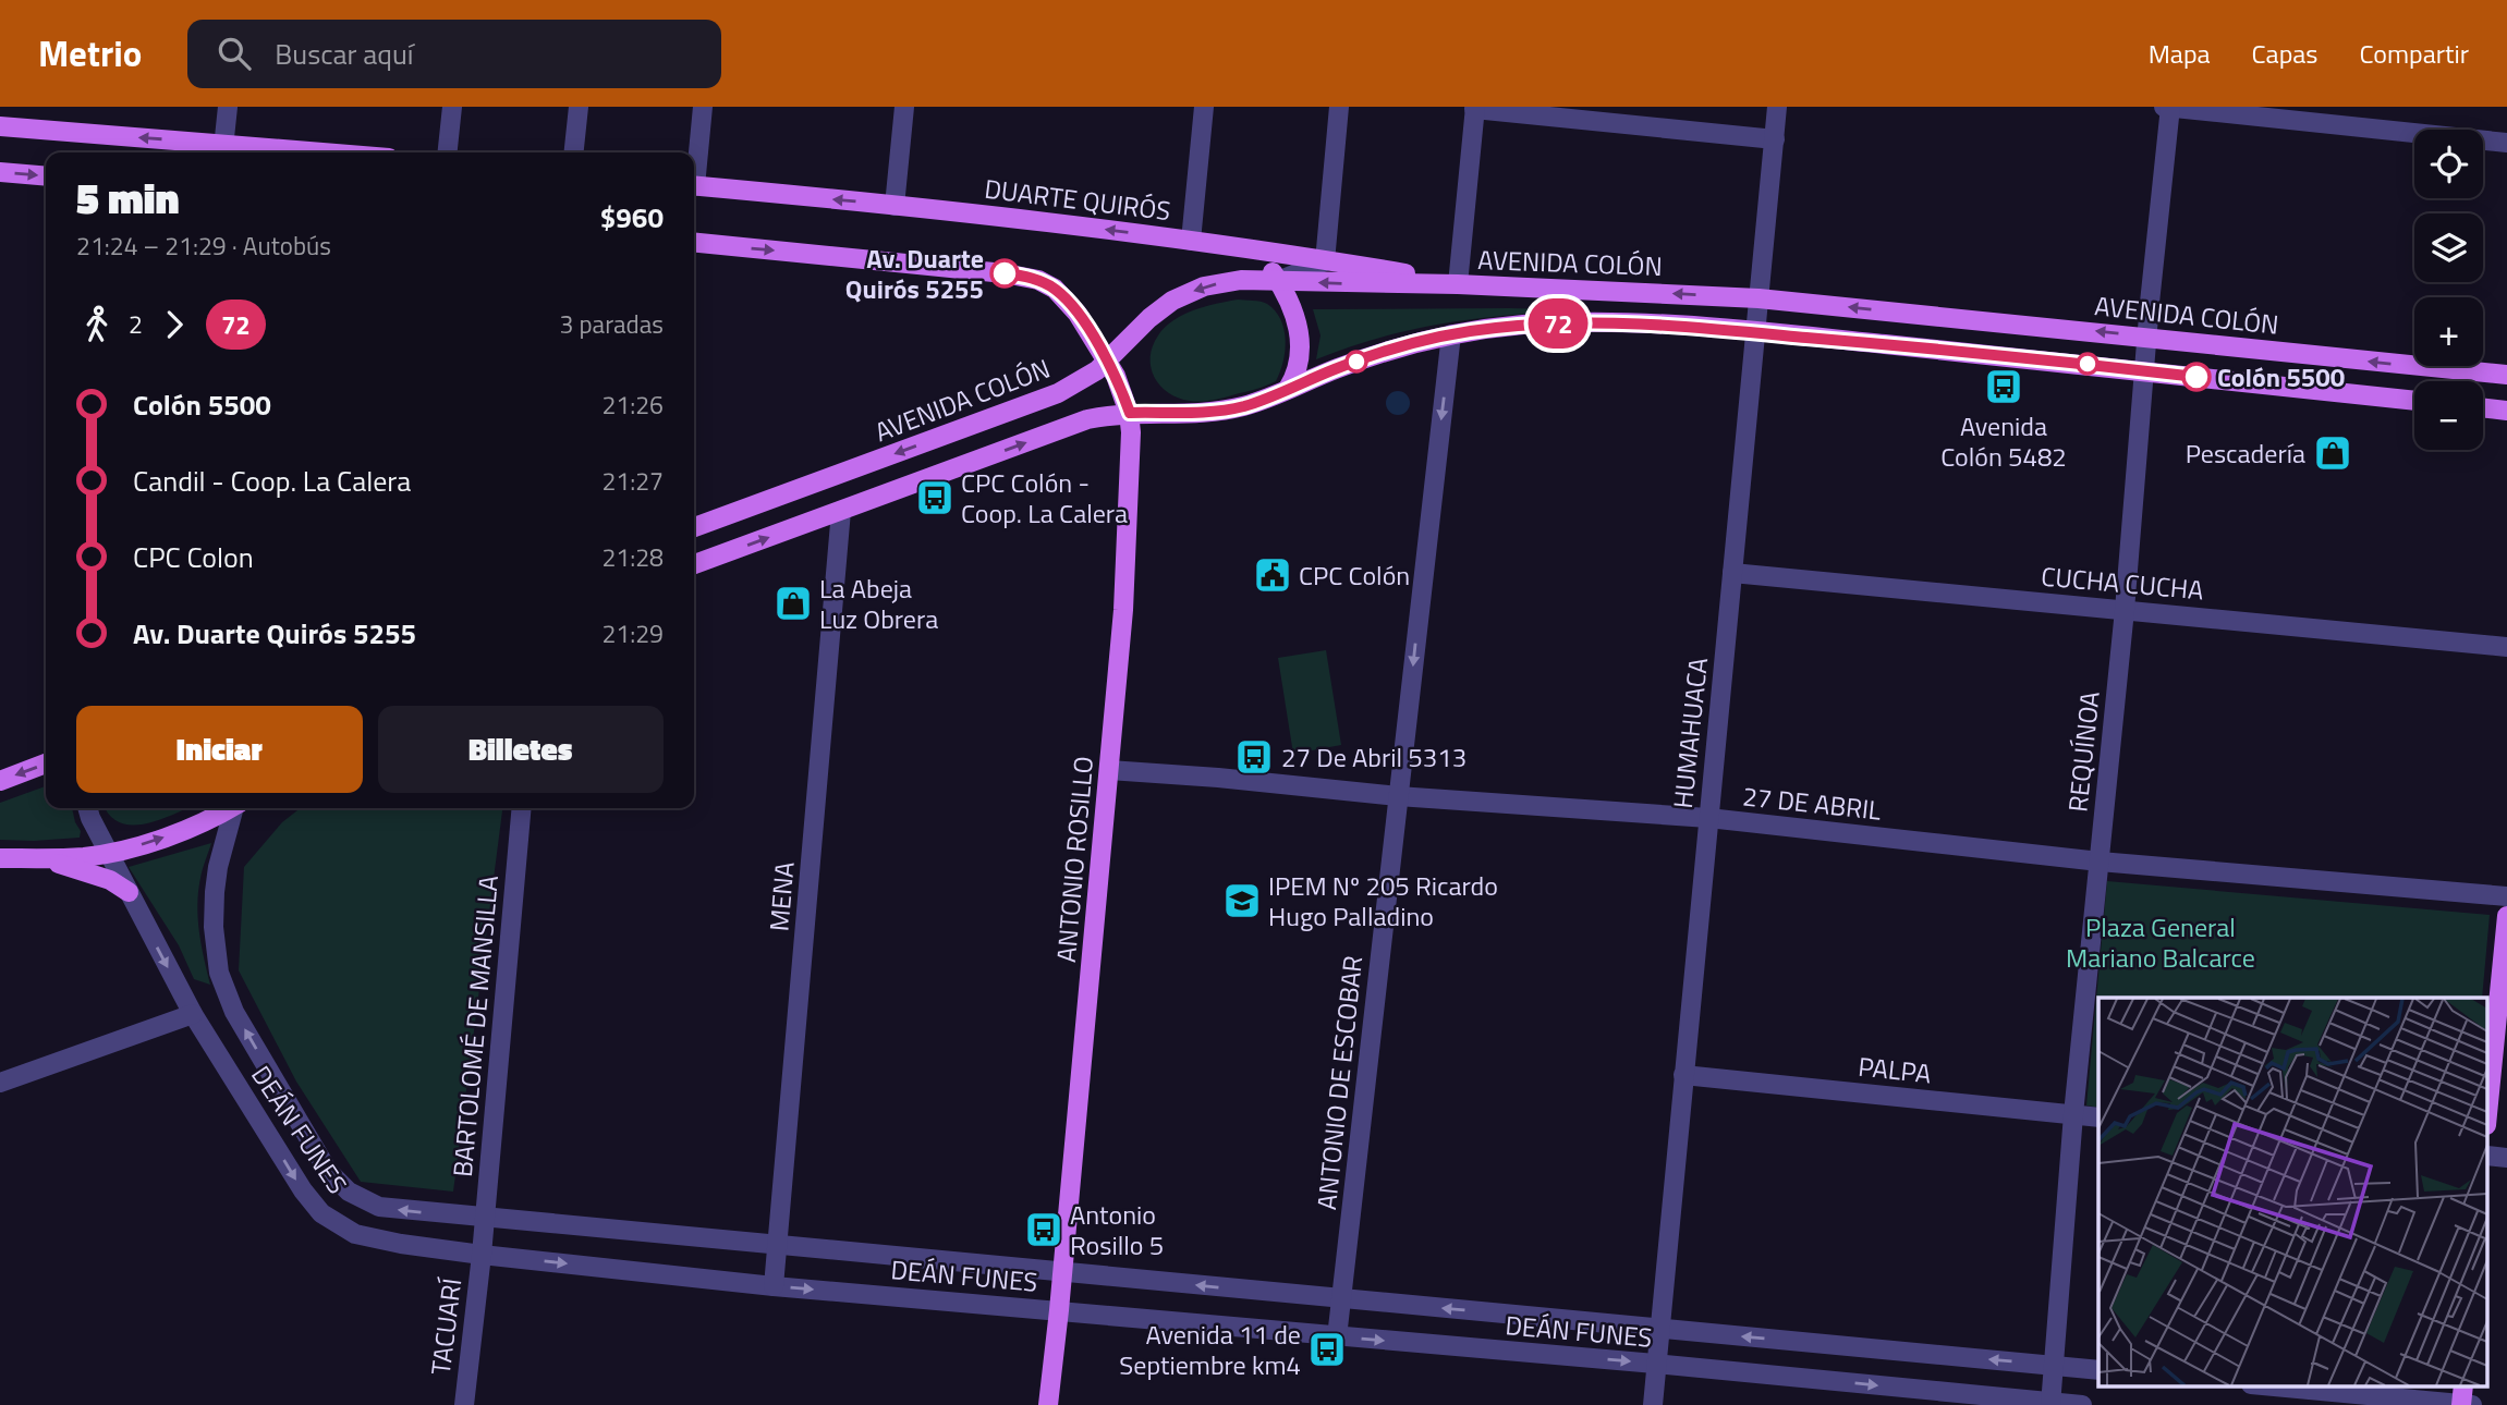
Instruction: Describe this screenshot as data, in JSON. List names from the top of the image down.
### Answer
{
  "streets": {
    "main road": ["DUARTE QUIRÓS", "AVENIDA COLÓN", "ANTONIO ROSILLO"],
    "street": [
      "CUCHA CUCHA",
      "HUMAHUACA",
      "REQUÍNOA",
      "27 DE ABRIL",
      "MENA",
      "BARTOLOMÉ DE MANSILLA",
      "PALPA",
      "ANTONIO DE ESCOBAR",
      "DEÁN FUNES",
      "TACUARÍ"
    ]
  },
  "crossings": [
    ["DUARTE QUIRÓS", "AVENIDA COLÓN"],
    ["AVENIDA COLÓN", "HUMAHUACA"],
    ["AVENIDA COLÓN", "REQUÍNOA"],
    ["AVENIDA COLÓN", "ANTONIO ROSILLO"],
    ["CUCHA CUCHA", "HUMAHUACA"],
    ["CUCHA CUCHA", "REQUÍNOA"],
    ["HUMAHUACA", "27 DE ABRIL"],
    ["HUMAHUACA", "PALPA"],
    ["HUMAHUACA", "DEÁN FUNES"],
    ["REQUÍNOA", "27 DE ABRIL"],
    ["REQUÍNOA", "PALPA"],
    ["REQUÍNOA", "DEÁN FUNES"],
    ["27 DE ABRIL", "ANTONIO ROSILLO"],
    ["27 DE ABRIL", "ANTONIO DE ESCOBAR"],
    ["ANTONIO ROSILLO", "DEÁN FUNES"],
    ["MENA", "DEÁN FUNES"],
    ["BARTOLOMÉ DE MANSILLA", "DEÁN FUNES"],
    ["BARTOLOMÉ DE MANSILLA", "TACUARÍ"],
    ["ANTONIO DE ESCOBAR", "DEÁN FUNES"],
    ["DEÁN FUNES", "TACUARÍ"]
  ],
  "one_way": ["ANTONIO DE ESCOBAR"],
  "parks": ["Plaza General Mariano Balcarce"],
  "places": {
    "other": ["Av. Duarte Quirós 5255", "Colón 5500"],
    "bus stop": [
      "Avenida Colón 5482",
      "CPC Colón - Coop. La Calera",
      "27 De Abril 5313",
      "Antonio Rosillo 5",
      "Avenida 11 de Septiembre km4"
    ],
    "shop": ["Pescadería", "La Abeja Luz Obrera"],
    "public building": ["CPC Colón"],
    "school or university": ["IPEM Nº 205 Ricardo Hugo Palladino"]
  },
  "lines": ["bus line 72"],
  "page": {
    "header": "Metrio",
    "search": "Buscar aquí",
    "nav": ["Mapa", "Capas", "Compartir"],
    "on_map": "72",
    "map_buttons": ["+", "−"],
    "heading": ["5 min", "21:24 – 21:29 · Autobús", "$960"],
    "legs": ["2", "72", "3 paradas"],
    "list": [
      {
        "name": "Colón 5500",
        "value": "21:26"
      },
      {
        "name": "Candil - Coop. La Calera",
        "value": "21:27"
      },
      {
        "name": "CPC Colon",
        "value": "21:28"
      },
      {
        "name": "Av. Duarte Quirós 5255",
        "value": "21:29"
      }
    ],
    "buttons": ["Iniciar", "Billetes"]
  }
}
